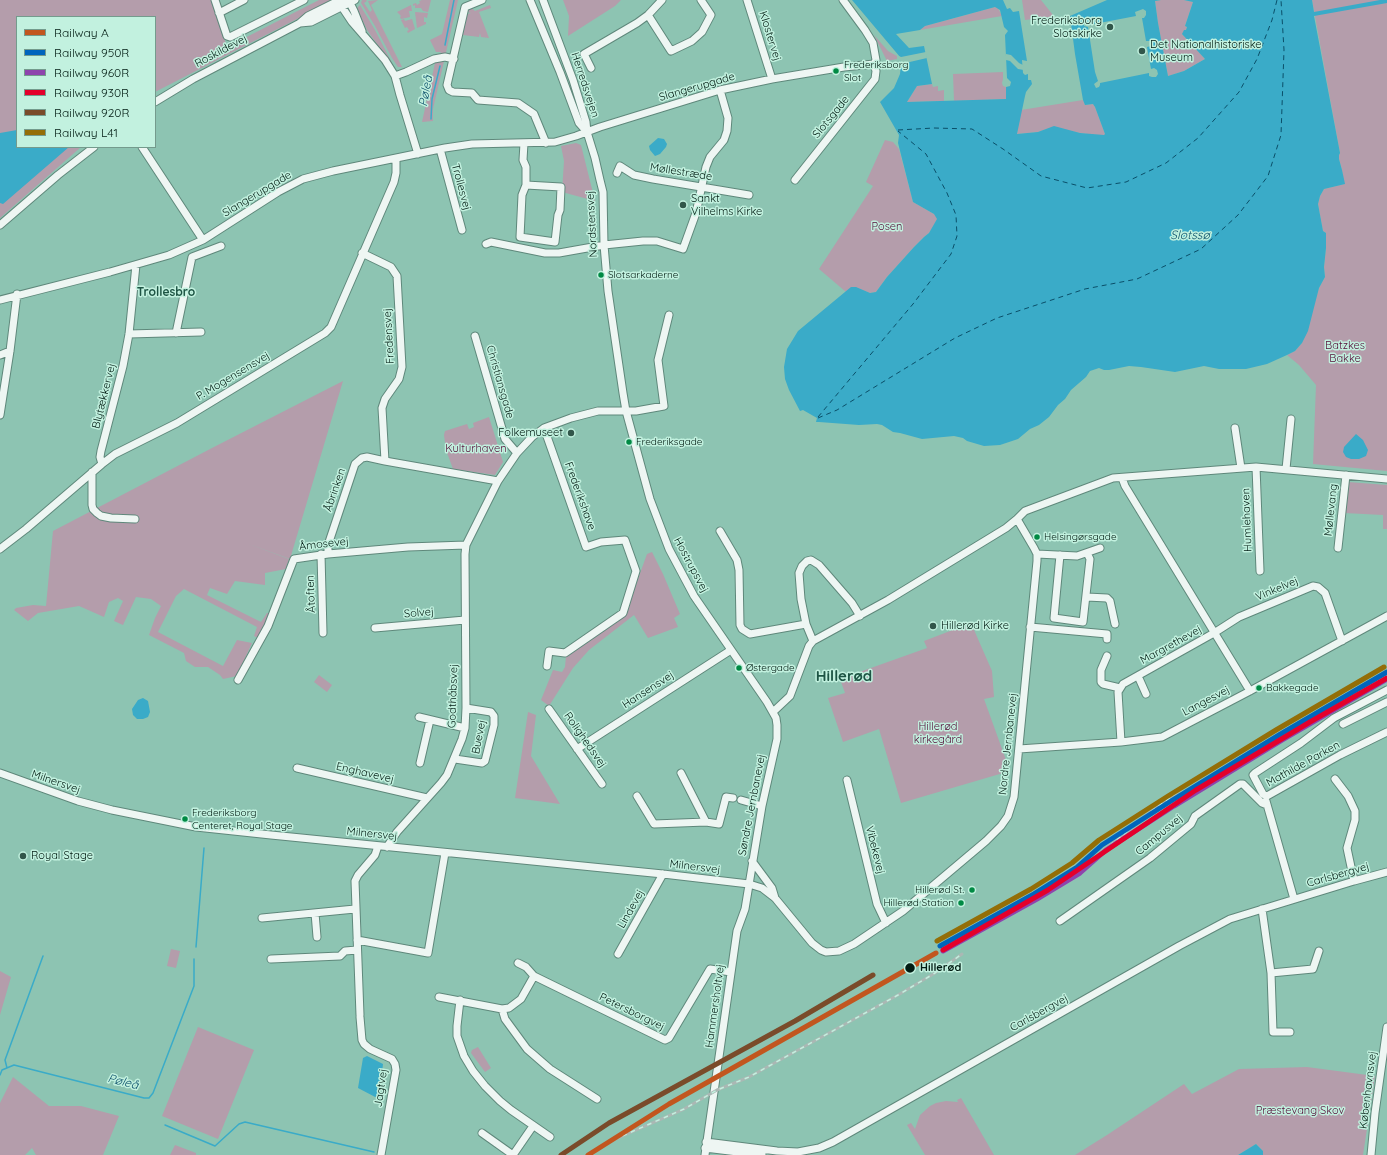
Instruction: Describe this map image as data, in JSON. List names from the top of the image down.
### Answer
{
  "streets": {
    "street": [
      "Klostervej",
      "Roskildevej",
      "Herredsvejen",
      "Slangerupgade",
      "Slotsgade",
      "Møllestræde",
      "Trollesvej",
      "Nordstensvej",
      "Fredensvej",
      "P. Mogensensvej",
      "Christiansgade",
      "Blytækkervej",
      "Åbrinken",
      "Frederikshave",
      "Møllevang",
      "Humlehaven",
      "Åmosevej",
      "Hostrupsvej",
      "Vinkelvej",
      "Åtoften",
      "Solvej",
      "Margrethevej",
      "Hansensvej",
      "Godthåbsvej",
      "Langesvej",
      "Buevej",
      "Rolighedsvej",
      "Nordre Jernbanevej",
      "Mathilde Parken",
      "Enghavevej",
      "Milnersvej",
      "Søndre Jernbanevej",
      "Campusvej",
      "Vibekevej",
      "Carlsbergvej",
      "Lindevej",
      "Hammersholtvej",
      "Petersborgvej",
      "Jagtvej",
      "Københavnsvej"
    ]
  },
  "crossings": [
    ["Klostervej", "Slangerupgade"],
    ["Herredsvejen", "Slangerupgade"],
    ["Herredsvejen", "Nordstensvej"],
    ["Slangerupgade", "Slotsgade"],
    ["Slangerupgade", "Trollesvej"],
    ["Slangerupgade", "Nordstensvej"],
    ["Slangerupgade", "P. Mogensensvej"],
    ["Slangerupgade", "Blytækkervej"],
    ["Nordstensvej", "Hostrupsvej"],
    ["Fredensvej", "P. Mogensensvej"],
    ["Fredensvej", "Åbrinken"],
    ["P. Mogensensvej", "Blytækkervej"],
    ["Åbrinken", "Åmosevej"],
    ["Åbrinken", "Åtoften"],
    ["Åmosevej", "Åtoften"],
    ["Åmosevej", "Godthåbsvej"],
    ["Hostrupsvej", "Hansensvej"],
    ["Hostrupsvej", "Søndre Jernbanevej"],
    ["Vinkelvej", "Margrethevej"],
    ["Vinkelvej", "Langesvej"],
    ["Solvej", "Godthåbsvej"],
    ["Hansensvej", "Rolighedsvej"],
    ["Godthåbsvej", "Buevej"],
    ["Godthåbsvej", "Enghavevej"],
    ["Godthåbsvej", "Milnersvej"],
    ["Langesvej", "Nordre Jernbanevej"],
    ["Nordre Jernbanevej", "Vibekevej"],
    ["Mathilde Parken", "Carlsbergvej"],
    ["Milnersvej", "Søndre Jernbanevej"],
    ["Milnersvej", "Lindevej"],
    ["Milnersvej", "Hammersholtvej"],
    ["Søndre Jernbanevej", "Hammersholtvej"],
    ["Campusvej", "Carlsbergvej"],
    ["Carlsbergvej", "Hammersholtvej"],
    ["Hammersholtvej", "Petersborgvej"]
  ],
  "districts": ["Trollesbro", "Hillerød"],
  "water": ["Pøleå", "Slotssø"],
  "parks": [
    "Posen",
    "Batzkes Bakke",
    "Kulturhaven",
    "Hillerød kirkegård",
    "Præstevang Skov"
  ],
  "places": [
    "Frederiksborg Slotskirke",
    "Det Nationalhistoriske Museum",
    "Frederiksborg Slot",
    "Sankt Vilhelms Kirke",
    "Slotsarkaderne",
    "Folkemuseet",
    "Frederiksgade",
    "Helsingørsgade",
    "Hillerød Kirke",
    "Østergade",
    "Bakkegade",
    "Frederiksborg Centeret, Royal Stage",
    "Royal Stage",
    "Hillerød St.",
    "Hillerød Station",
    "Hillerød"
  ],
  "lines": [
    "rail line L41",
    "rail line 950R",
    "rail line 930R",
    "rail line 960R",
    "rail line A",
    "rail line 920R"
  ],
  "legend": [
    "Railway A",
    "Railway 950R",
    "Railway 960R",
    "Railway 930R",
    "Railway 920R",
    "Railway L41"
  ]
}
